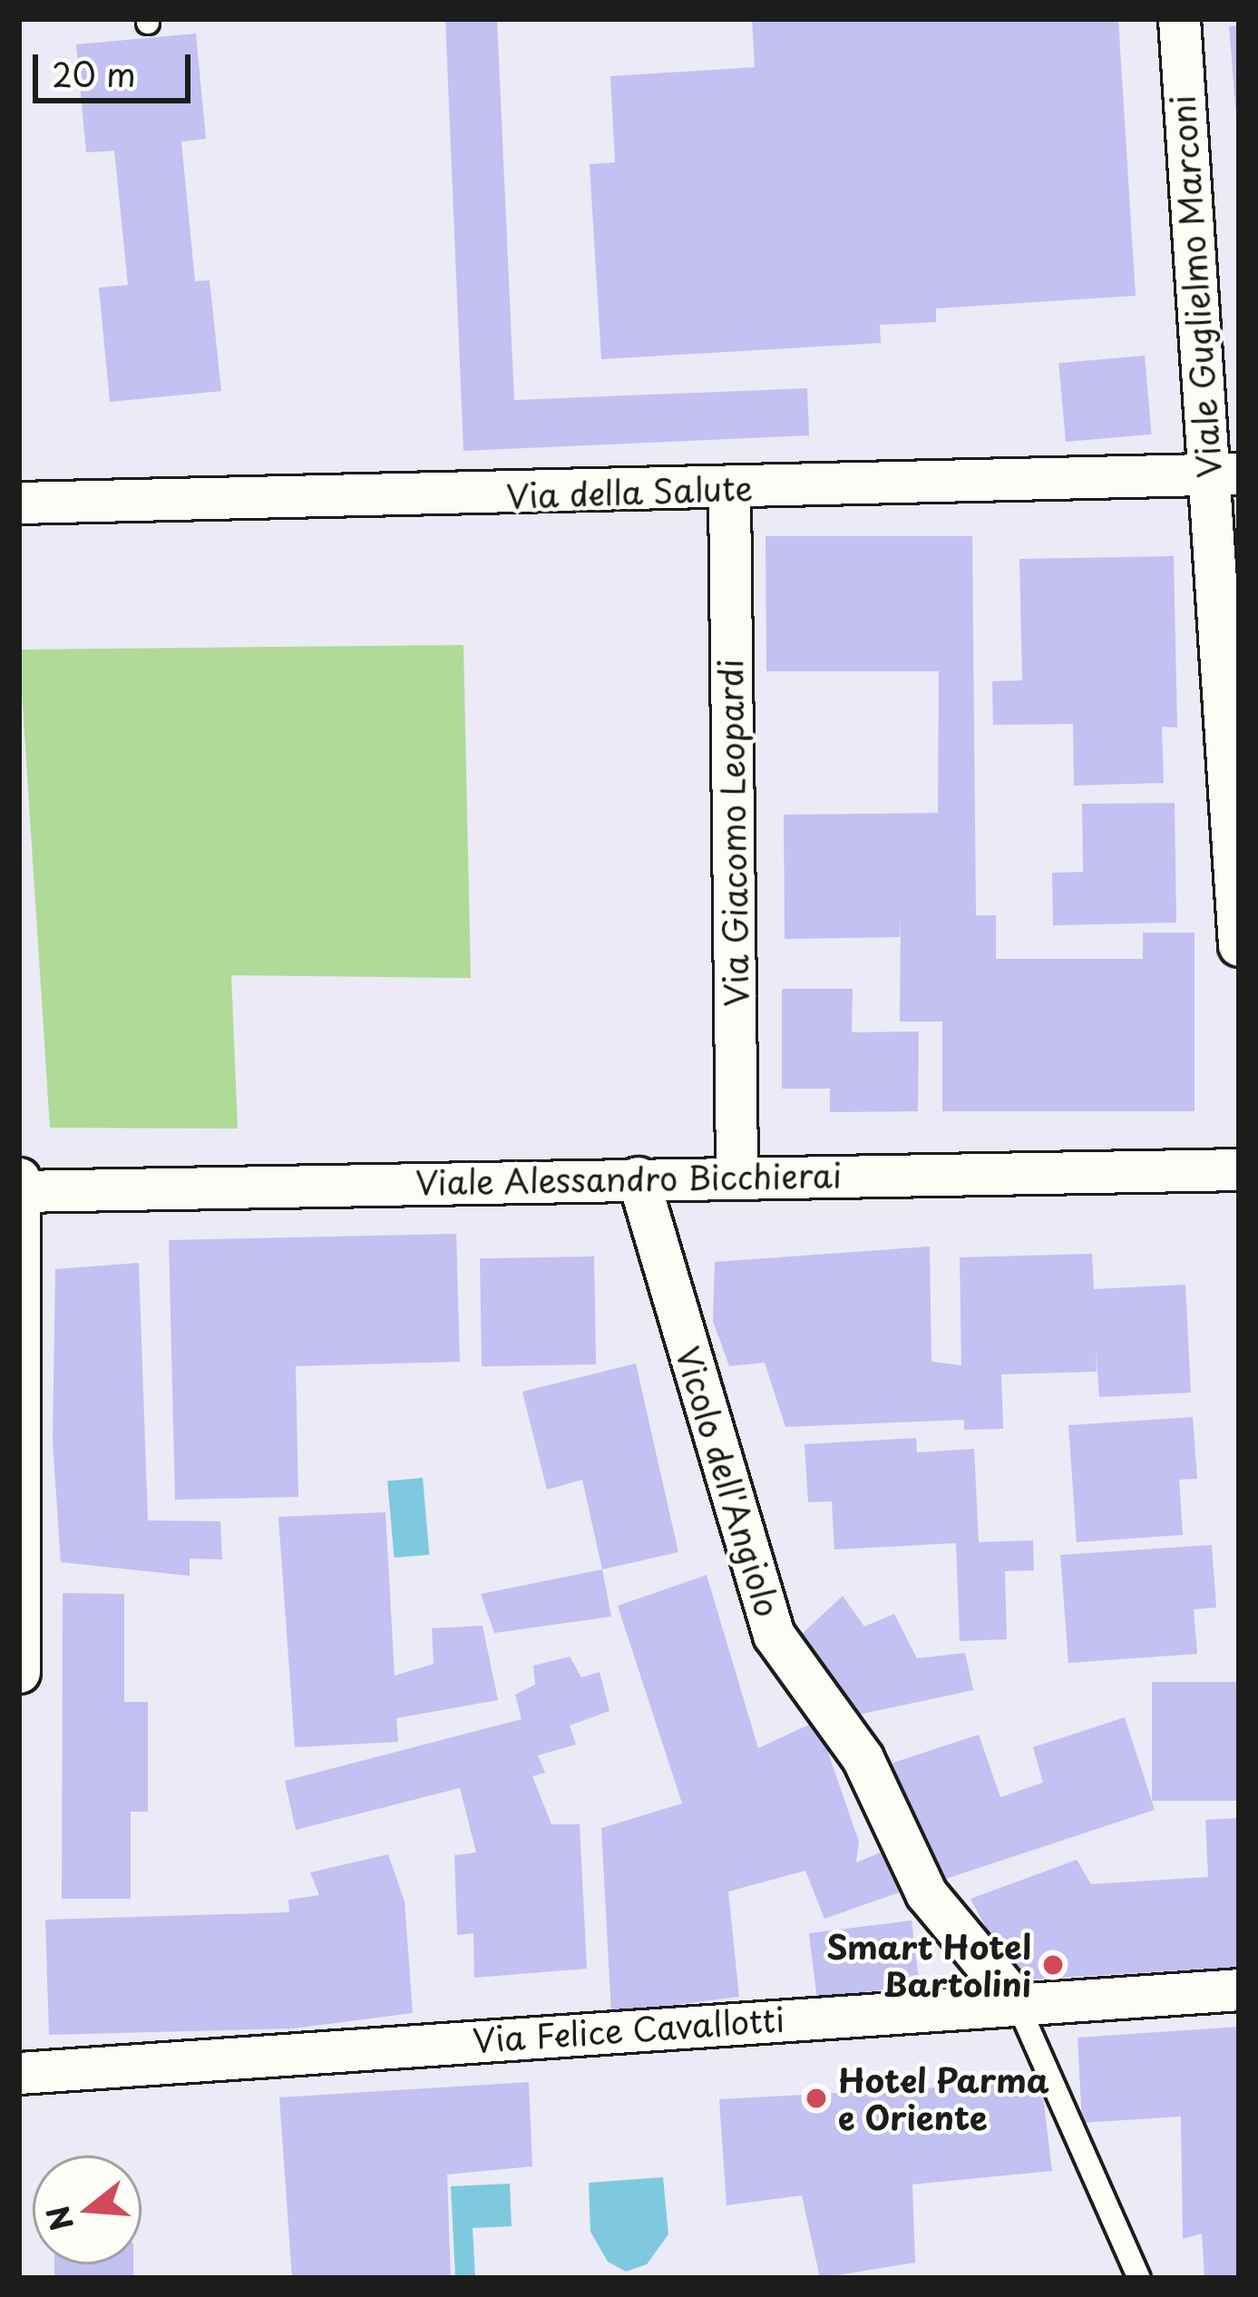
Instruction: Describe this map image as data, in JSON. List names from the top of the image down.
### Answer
{
  "streets": {
    "street": [
      "Viale Guglielmo Marconi",
      "Via della Salute",
      "Via Giacomo Leopardi",
      "Viale Alessandro Bicchierai",
      "Vicolo dell'Angiolo",
      "Via Felice Cavallotti"
    ]
  },
  "crossings": [
    ["Viale Guglielmo Marconi", "Via della Salute"],
    ["Via della Salute", "Via Giacomo Leopardi"],
    ["Via Giacomo Leopardi", "Viale Alessandro Bicchierai"],
    ["Viale Alessandro Bicchierai", "Vicolo dell'Angiolo"],
    ["Vicolo dell'Angiolo", "Via Felice Cavallotti"]
  ],
  "places": ["Smart Hotel Bartolini", "Hotel Parma e Oriente"],
  "scale_bar": "20 m",
  "north": "left"
}
